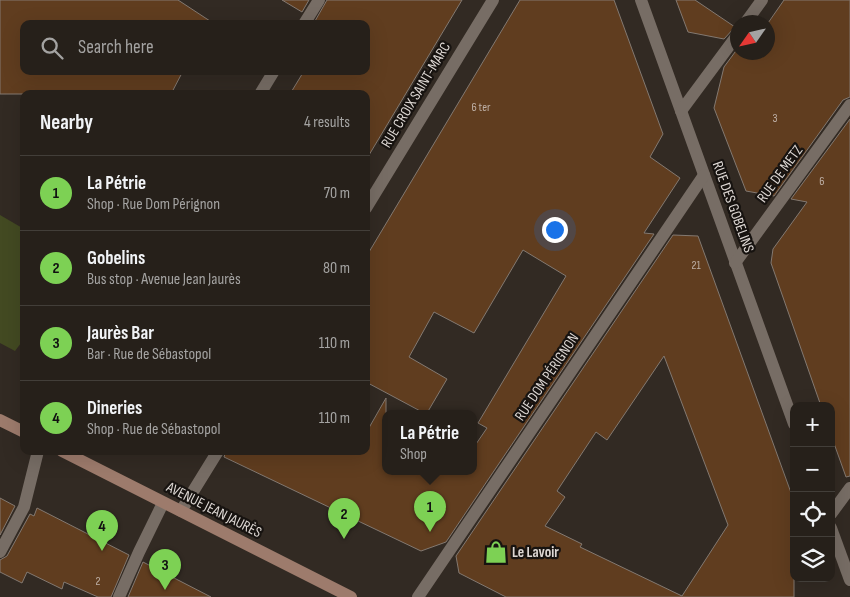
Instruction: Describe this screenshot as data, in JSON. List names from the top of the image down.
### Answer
{
  "streets": {
    "main road": ["AVENUE JEAN JAURÈS"],
    "street": [
      "RUE CROIX SAINT-MARC",
      "RUE DE METZ",
      "RUE DES GOBELINS",
      "RUE DOM PÉRIGNON"
    ]
  },
  "crossings": [
    ["RUE DE METZ", "RUE DES GOBELINS"],
    ["RUE DES GOBELINS", "RUE DOM PÉRIGNON"]
  ],
  "places": {
    "shop": ["Le Lavoir"]
  },
  "house_numbers": [
    "6 ter",
    "3",
    "6",
    "21",
    "2"
  ],
  "north": "bottom left",
  "page": {
    "search": "Search here",
    "heading": ["Nearby", "4 results"],
    "list": [
      {
        "mark": "1",
        "name": "La Pétrie",
        "note": "Shop · Rue Dom Pérignon",
        "value": "70 m"
      },
      {
        "mark": "2",
        "name": "Gobelins",
        "note": "Bus stop · Avenue Jean Jaurès",
        "value": "80 m"
      },
      {
        "mark": "3",
        "name": "Jaurès Bar",
        "note": "Bar · Rue de Sébastopol",
        "value": "110 m"
      },
      {
        "mark": "4",
        "name": "Dineries",
        "note": "Shop · Rue de Sébastopol",
        "value": "110 m"
      }
    ],
    "map_buttons": ["+", "−"],
    "popup": ["La Pétrie", "Shop"],
    "pins": [
      "1",
      "2",
      "4",
      "3"
    ]
  }
}
